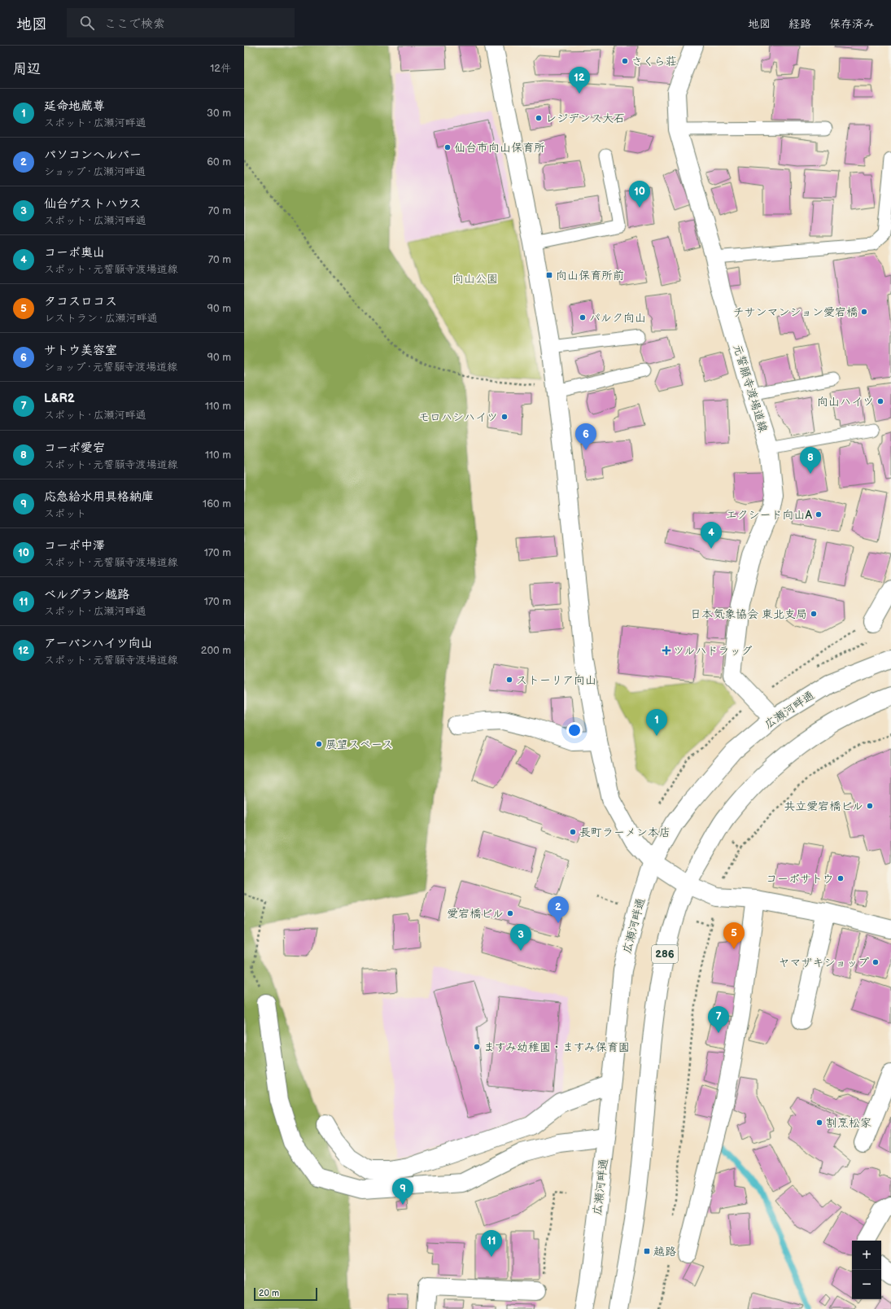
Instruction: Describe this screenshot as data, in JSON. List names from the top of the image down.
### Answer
{
  "streets": {
    "main road": ["元誓願寺渡場道線", "広瀬河畔通", "286"]
  },
  "crossings": [
    ["元誓願寺渡場道線", "広瀬河畔通"]
  ],
  "parks": ["向山公園"],
  "places": {
    "other": [
      "さくら荘",
      "レジデンス大石",
      "仙台市向山保育所",
      "チサンマンション愛宕橋",
      "パルク向山",
      "向山ハイツ",
      "モロハシハイツ",
      "エクシード向山A",
      "日本気象協会 東北支局",
      "ストーリア向山",
      "展望スペース",
      "共立愛宕橋ビル",
      "長町ラーメン本店",
      "コーポサトウ",
      "愛宕橋ビル",
      "ヤマザキショップ",
      "ますみ幼稚園・ますみ保育園",
      "割烹松家"
    ],
    "transit": ["向山保育所前", "越路"],
    "health": ["ツルハドラッグ"]
  },
  "scale_bar": "20 m",
  "page": {
    "header": "地図",
    "search": "ここで検索",
    "nav": ["地図", "経路", "保存済み"],
    "heading": ["周辺", "12件"],
    "pins": [
      "12",
      "10",
      "6",
      "8",
      "4",
      "1",
      "2",
      "5",
      "3",
      "7",
      "9",
      "11"
    ],
    "list": [
      {
        "mark": "1",
        "name": "延命地蔵尊",
        "note": "スポット · 広瀬河畔通",
        "value": "30 m"
      },
      {
        "mark": "2",
        "name": "パソコンヘルパー",
        "note": "ショップ · 広瀬河畔通",
        "value": "60 m"
      },
      {
        "mark": "3",
        "name": "仙台ゲストハウス",
        "note": "スポット · 広瀬河畔通",
        "value": "70 m"
      },
      {
        "mark": "4",
        "name": "コーポ奥山",
        "note": "スポット · 元誓願寺渡場道線",
        "value": "70 m"
      },
      {
        "mark": "5",
        "name": "タコスロコス",
        "note": "レストラン · 広瀬河畔通",
        "value": "90 m"
      },
      {
        "mark": "6",
        "name": "サトウ美容室",
        "note": "ショップ · 元誓願寺渡場道線",
        "value": "90 m"
      },
      {
        "mark": "7",
        "name": "L&R2",
        "note": "スポット · 広瀬河畔通",
        "value": "110 m"
      },
      {
        "mark": "8",
        "name": "コーポ愛宕",
        "note": "スポット · 元誓願寺渡場道線",
        "value": "110 m"
      },
      {
        "mark": "9",
        "name": "応急給水用具格納庫",
        "note": "スポット",
        "value": "160 m"
      },
      {
        "mark": "10",
        "name": "コーポ中澤",
        "note": "スポット · 元誓願寺渡場道線",
        "value": "170 m"
      },
      {
        "mark": "11",
        "name": "ベルグラン越路",
        "note": "スポット · 広瀬河畔通",
        "value": "170 m"
      },
      {
        "mark": "12",
        "name": "アーバンハイツ向山",
        "note": "スポット · 元誓願寺渡場道線",
        "value": "200 m"
      }
    ],
    "map_buttons": ["+", "−"],
    "scale": "20 m"
  }
}
